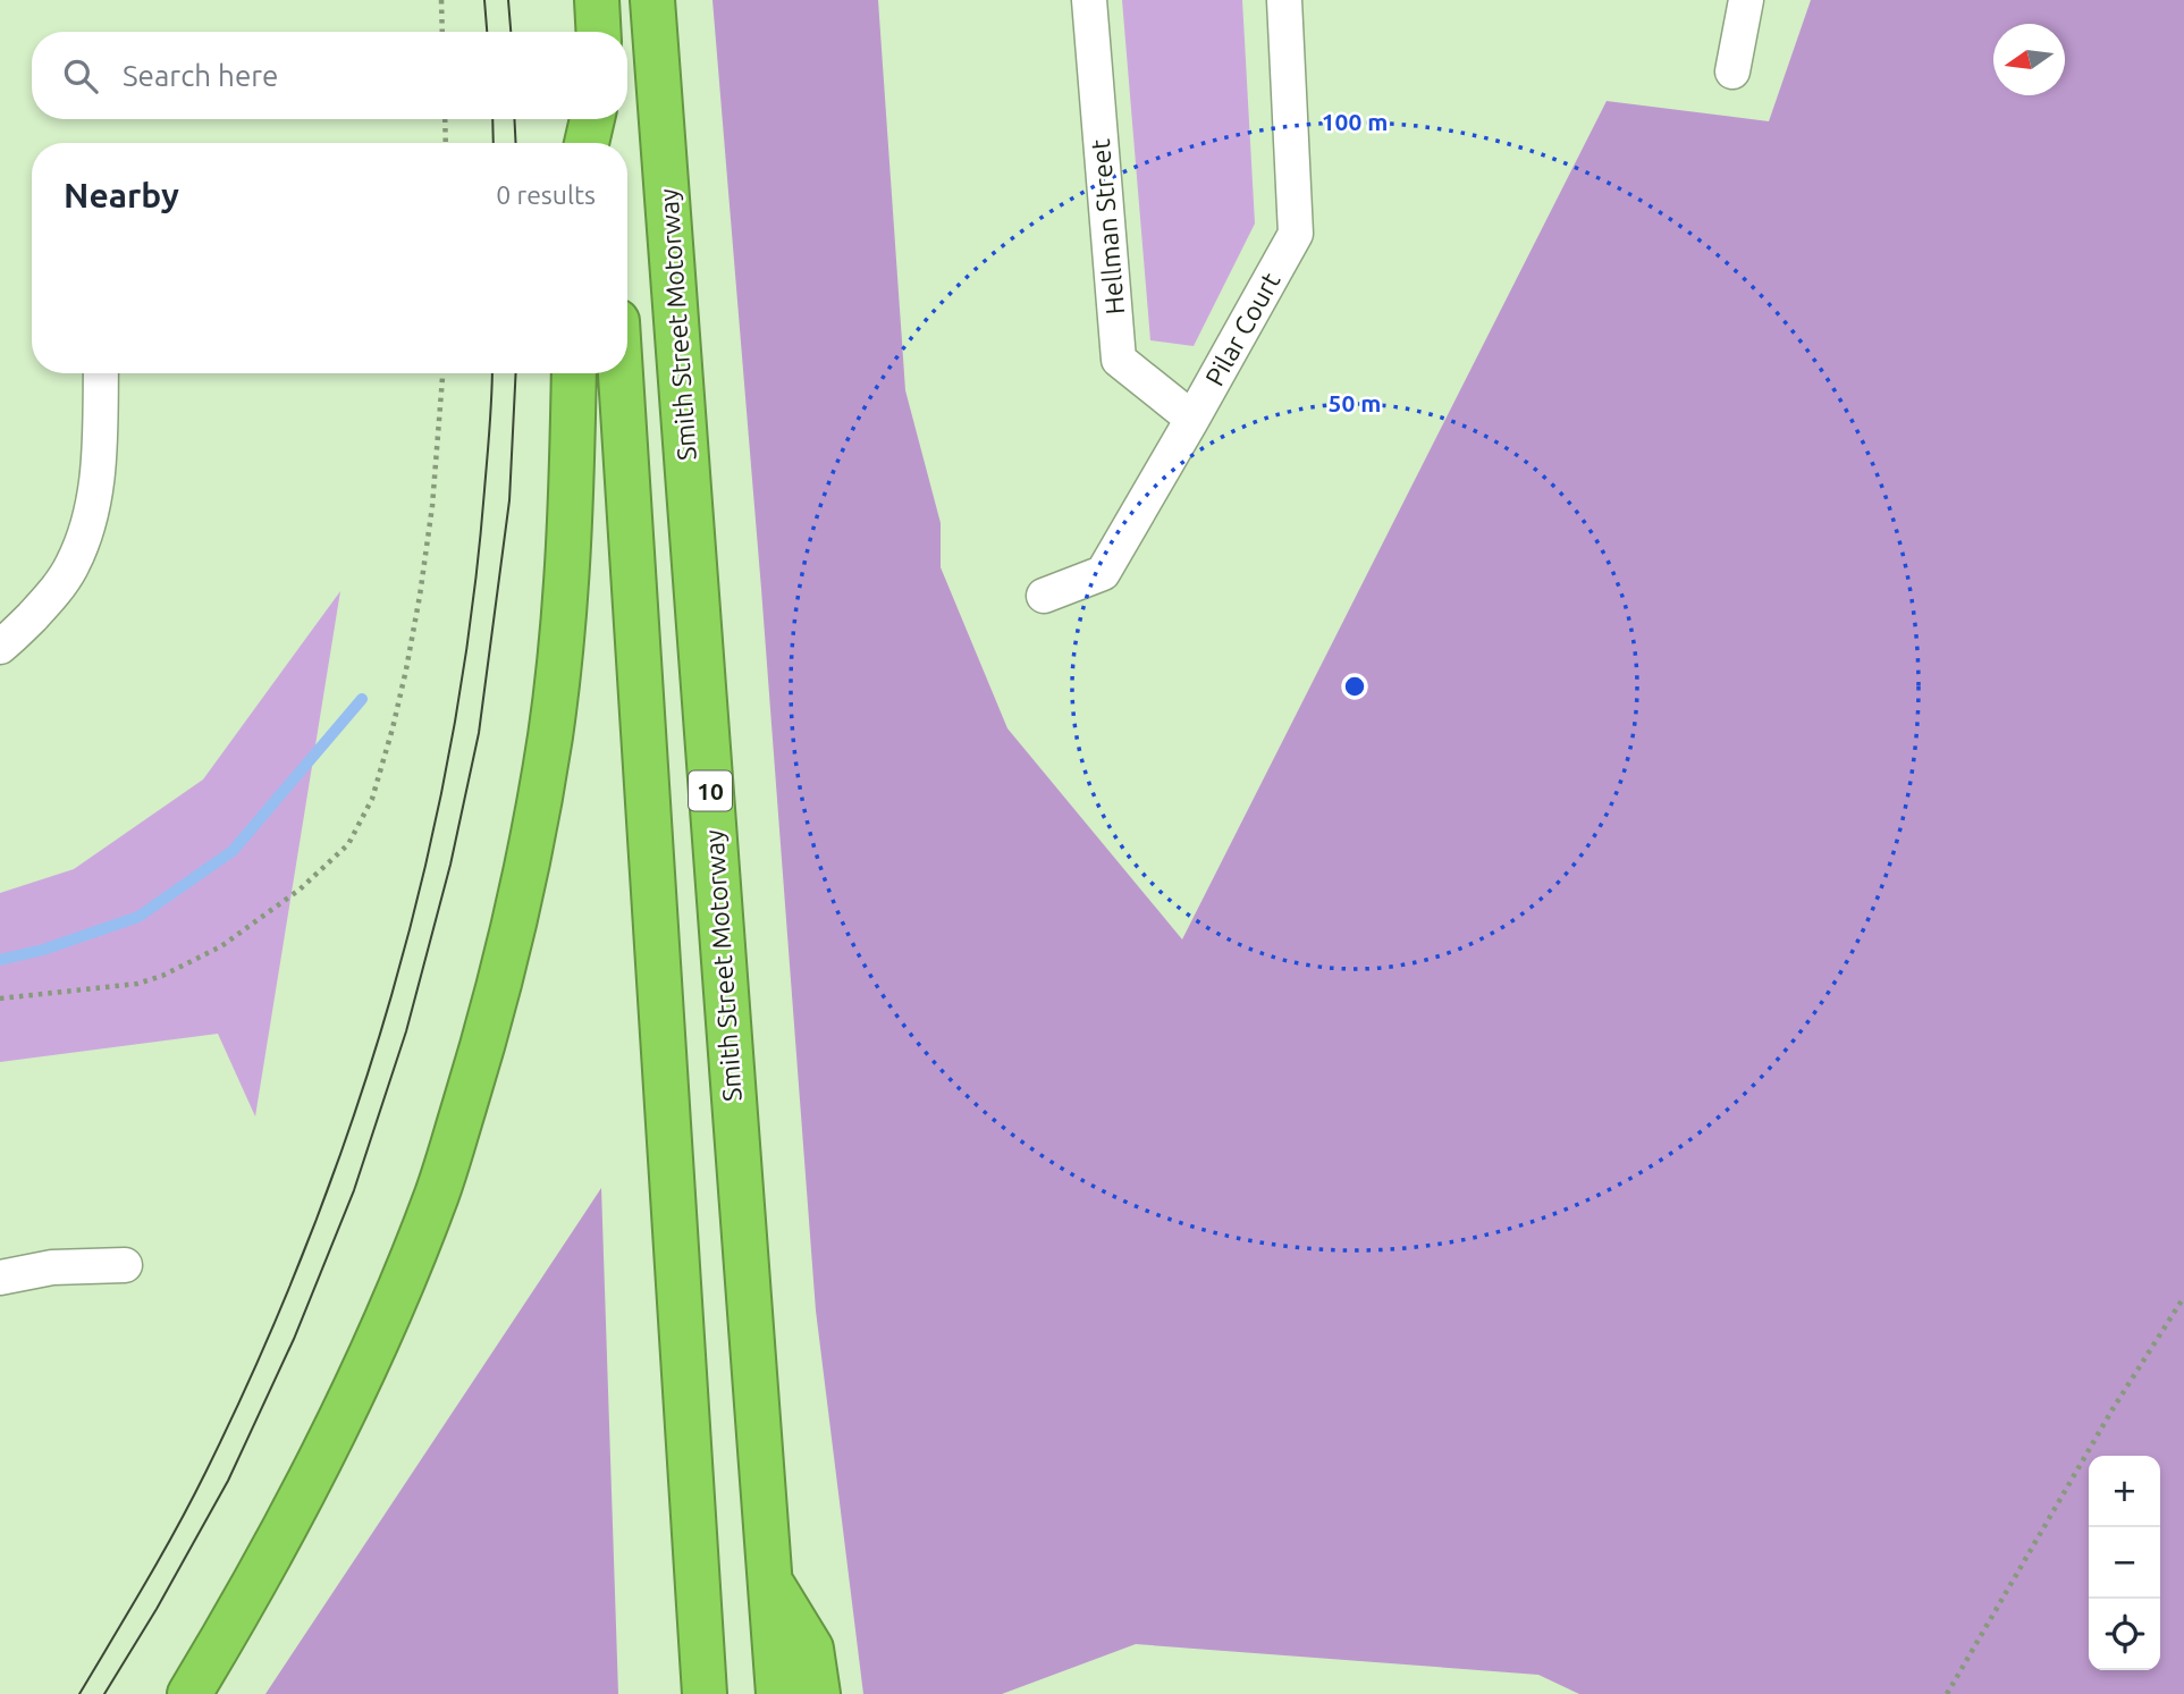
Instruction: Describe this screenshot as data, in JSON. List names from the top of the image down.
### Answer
{
  "streets": {
    "highway": ["Smith Street Motorway", "10"],
    "street": ["Hellman Street", "Pilar Court"]
  },
  "crossings": [
    ["Hellman Street", "Pilar Court"]
  ],
  "north": "left",
  "page": {
    "search": "Search here",
    "heading": ["Nearby", "0 results"],
    "map_buttons": ["+", "−"]
  },
  "rings": ["100 m", "50 m"]
}
